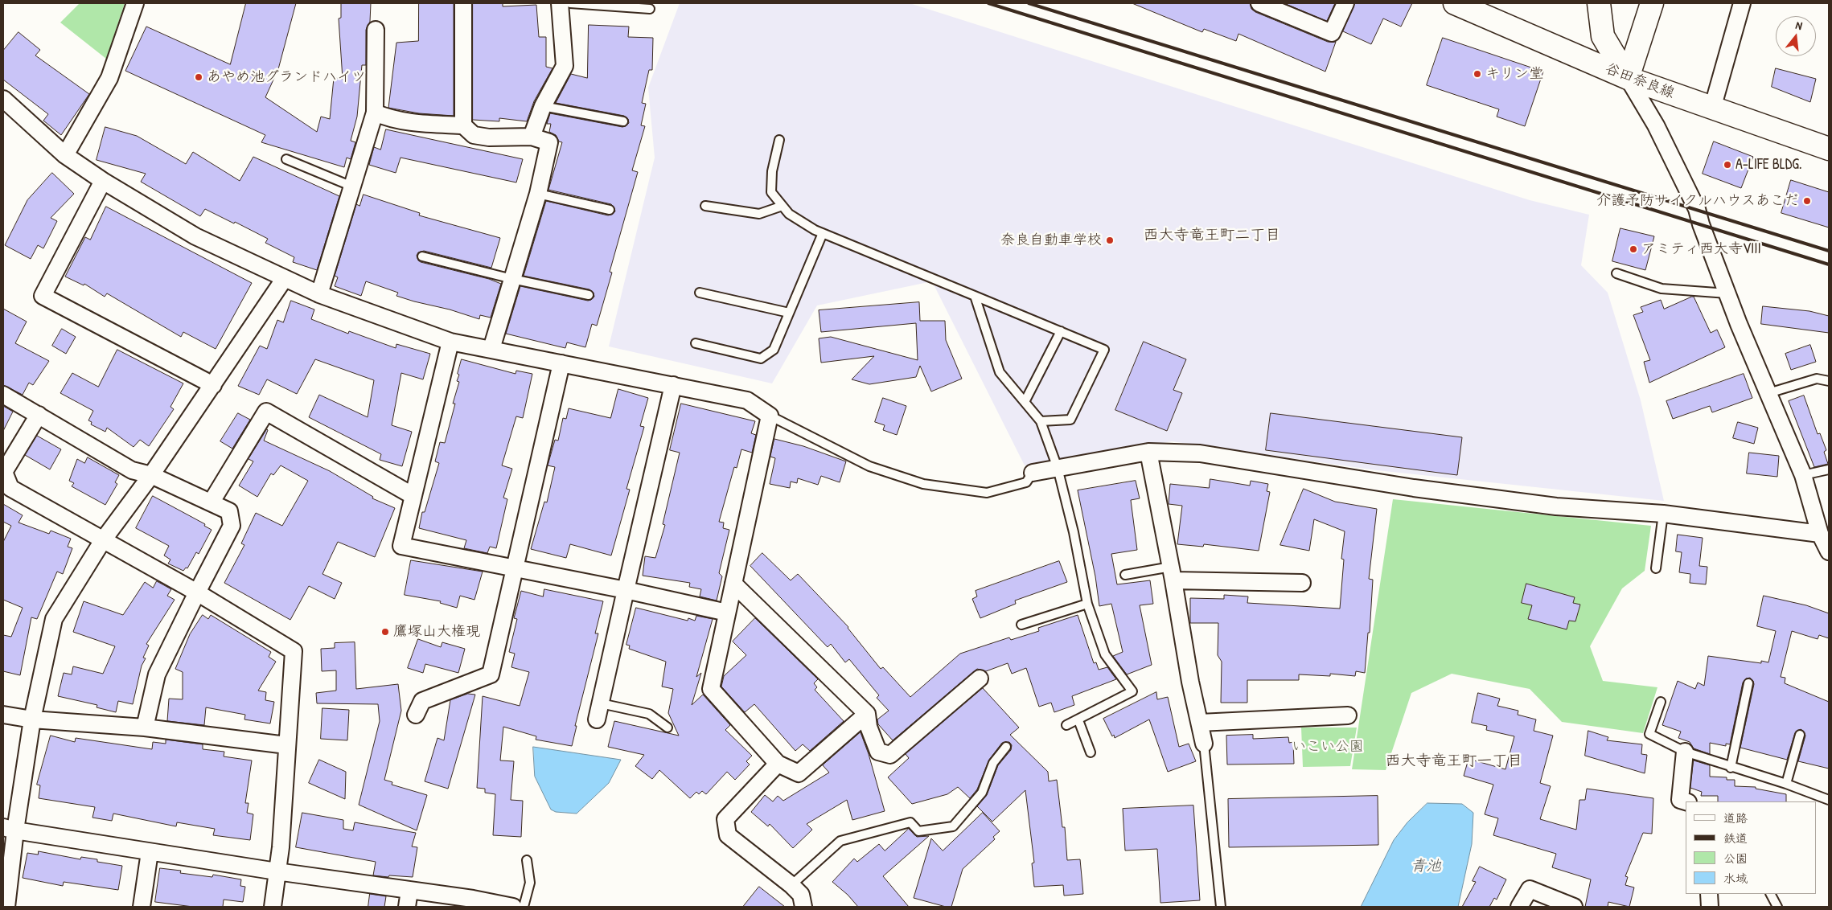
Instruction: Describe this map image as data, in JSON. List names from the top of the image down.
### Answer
{
  "streets": {
    "main road": ["谷田奈良線"]
  },
  "districts": ["西大寺竜王町二丁目", "西大寺竜王町一丁目"],
  "water": ["青池"],
  "parks": ["いこい公園"],
  "places": [
    "キリン堂",
    "あやめ池グランドハイツ",
    "A-LIFE BLDG.",
    "介護予防サイクルハウスあこだ",
    "奈良自動車学校",
    "アミティ西大寺VIII",
    "鷹塚山大権現"
  ],
  "legend": [
    "道路",
    "鉄道",
    "公園",
    "水域"
  ],
  "north": "top"
}
